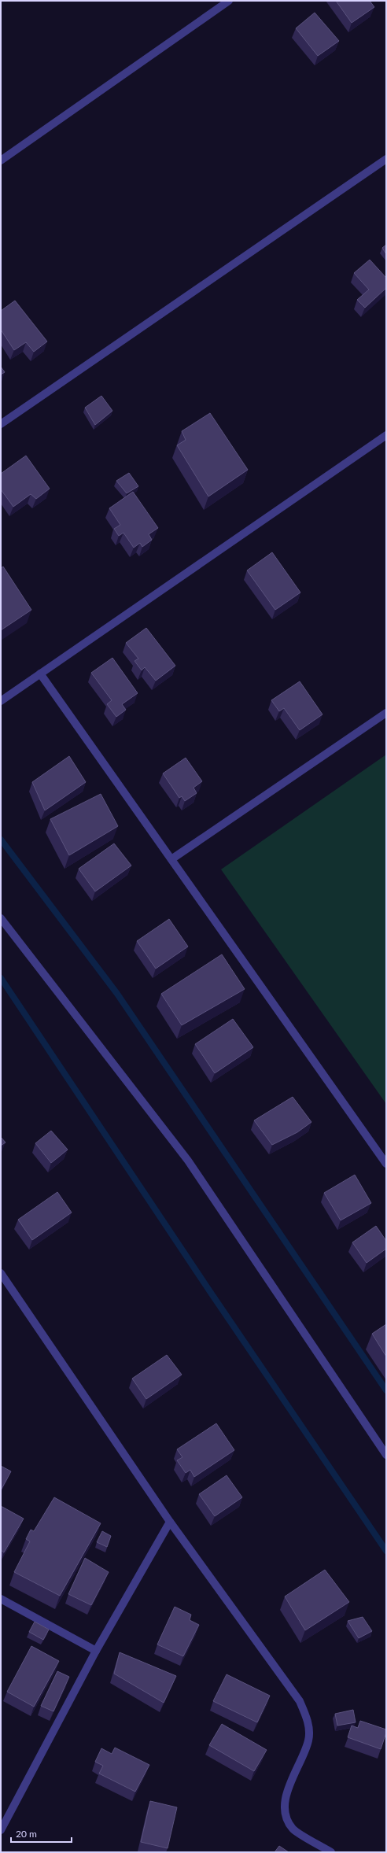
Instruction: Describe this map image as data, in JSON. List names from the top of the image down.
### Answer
{
  "scale_bar": "20 m"
}
